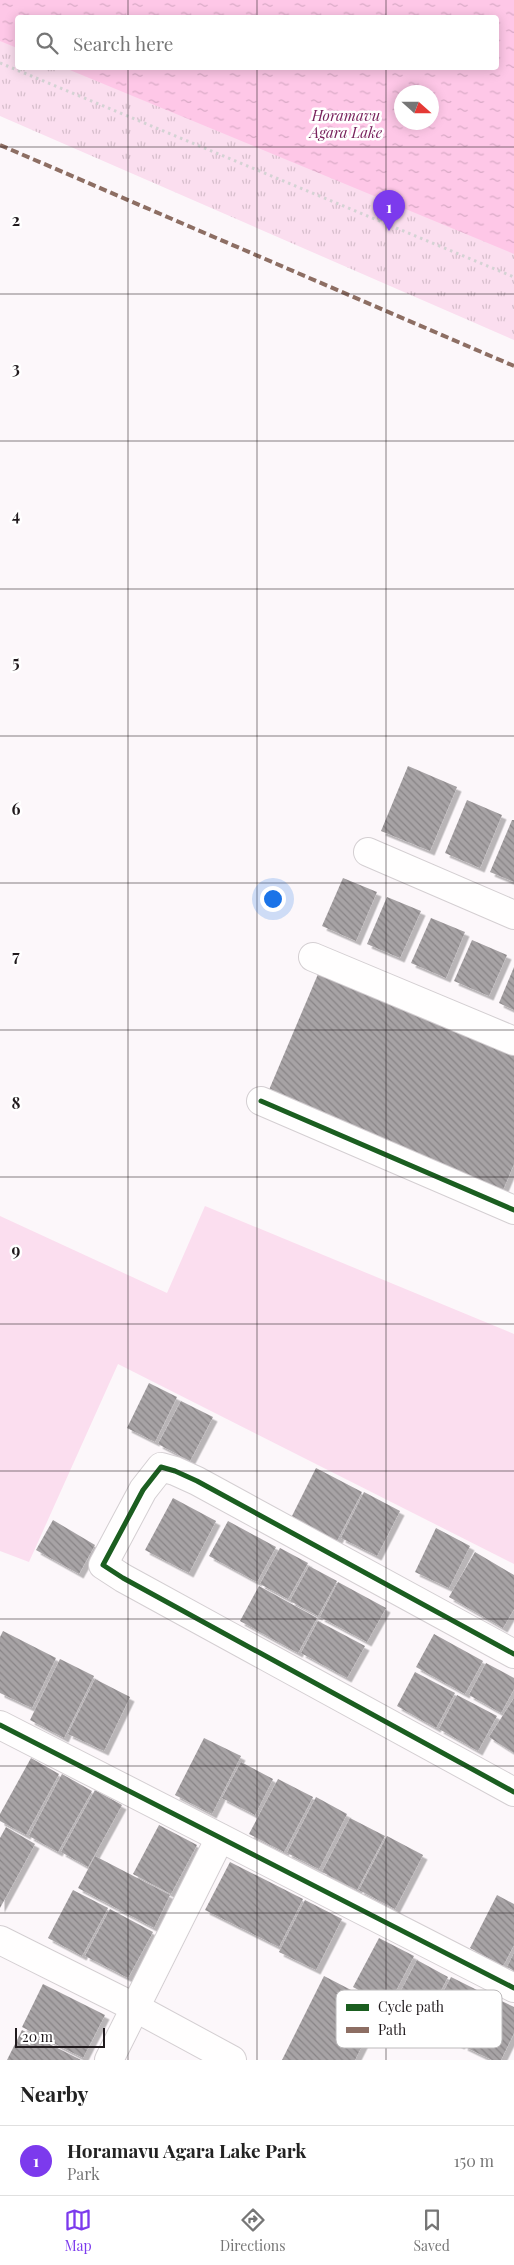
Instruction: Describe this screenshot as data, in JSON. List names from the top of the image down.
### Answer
{
  "water": ["Horamavu Agara Lake"],
  "legend": ["Cycle path", "Path"],
  "scale_bar": "20 m",
  "north": "right",
  "page": {
    "search": "Search here",
    "pins": "1",
    "scale": "20 m",
    "heading": "Nearby",
    "list": [
      {
        "mark": "1",
        "name": "Horamavu Agara Lake Park",
        "note": "Park",
        "value": "150 m"
      }
    ],
    "nav": ["Map", "Directions", "Saved"]
  },
  "grid": {
    "rows": [
      "2",
      "3",
      "4",
      "5",
      "6",
      "7",
      "8",
      "9"
    ]
  }
}
